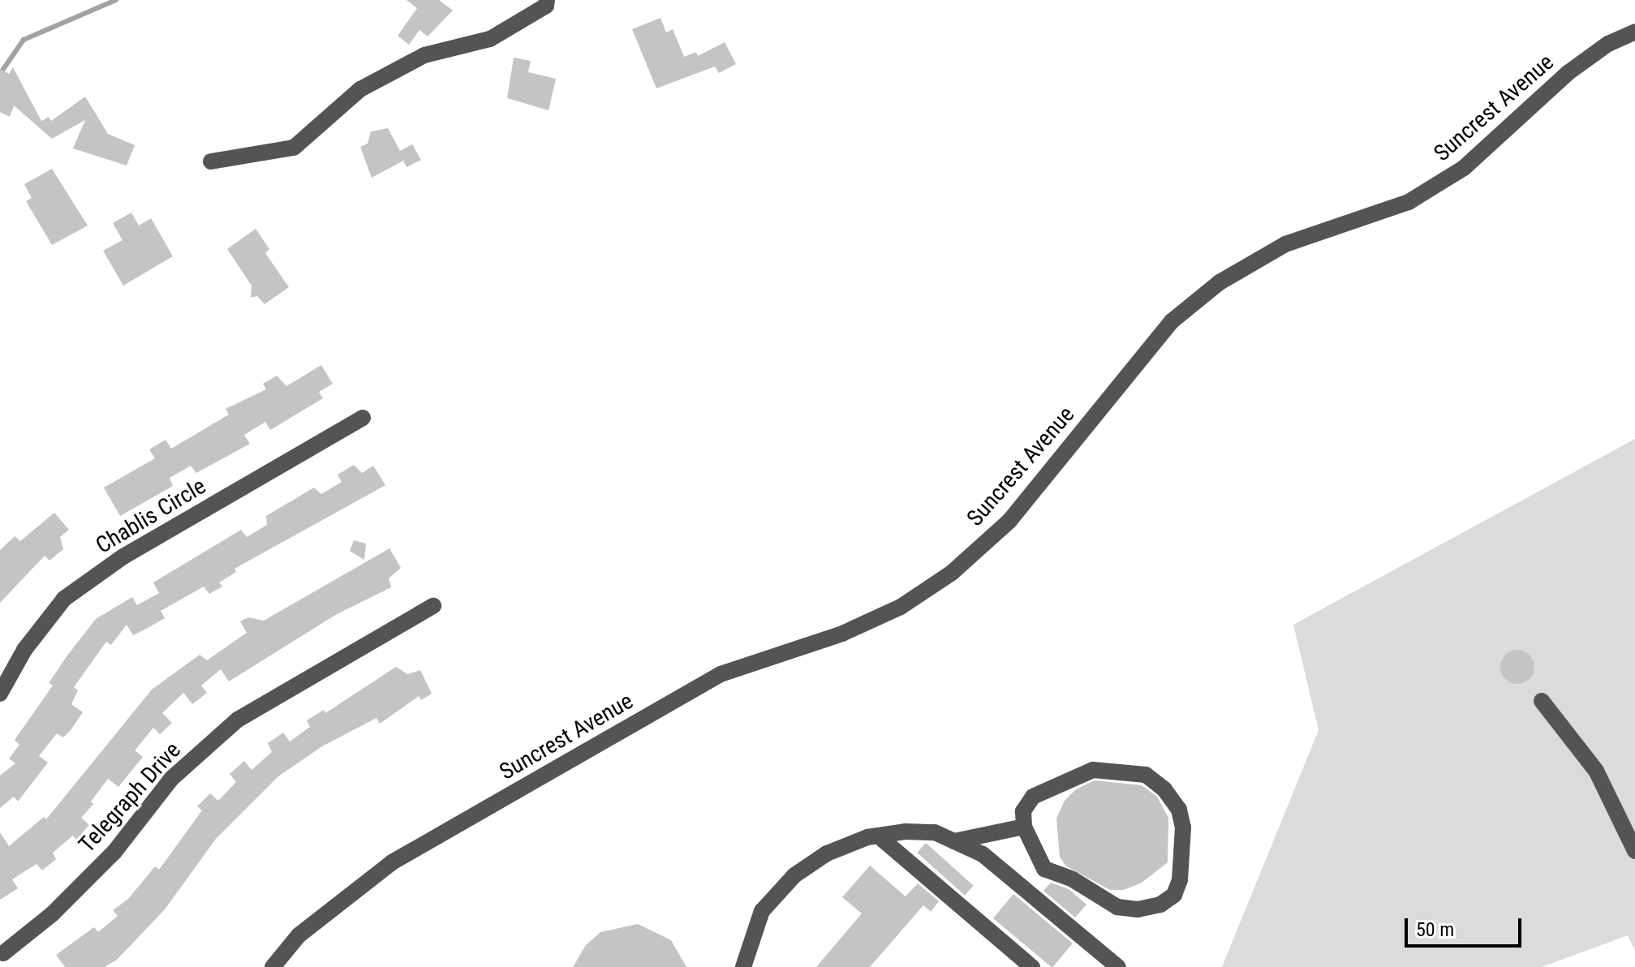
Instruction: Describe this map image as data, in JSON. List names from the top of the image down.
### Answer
{
  "streets": {
    "street": ["Suncrest Avenue", "Chablis Circle", "Telegraph Drive"]
  },
  "scale_bar": "50 m"
}
